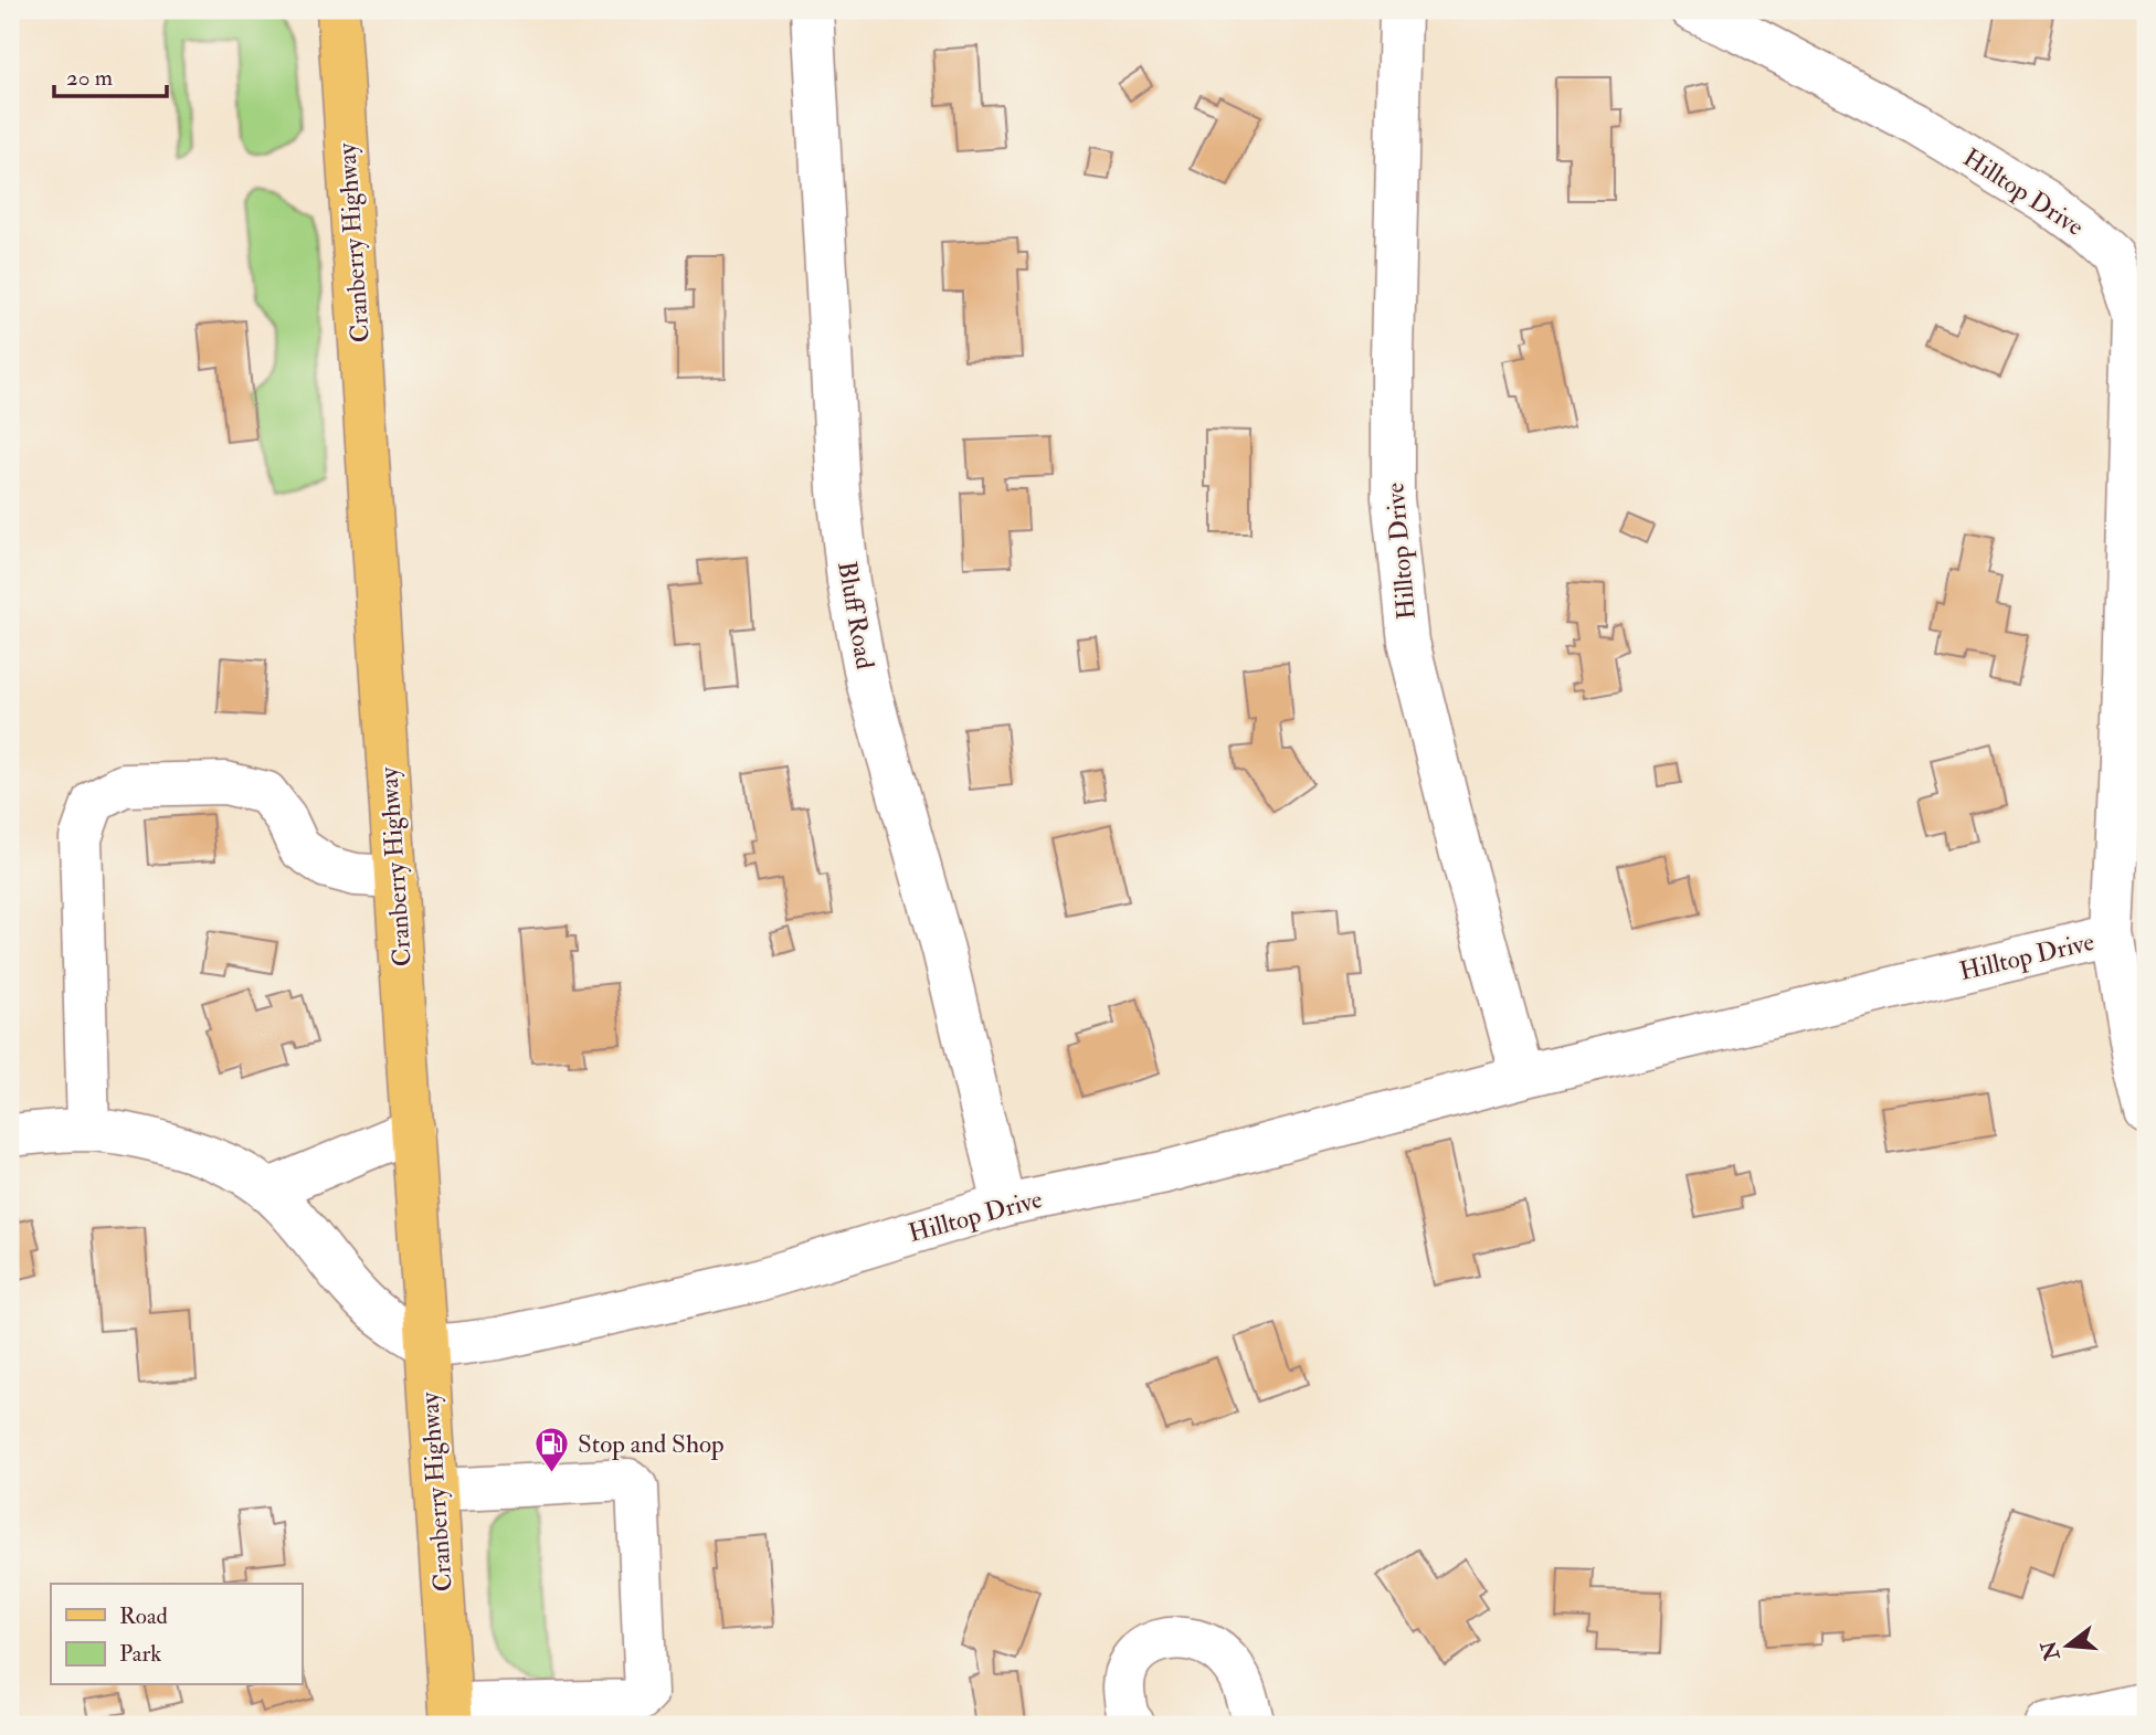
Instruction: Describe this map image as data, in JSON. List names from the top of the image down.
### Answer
{
  "streets": {
    "main road": ["Cranberry Highway"],
    "street": ["Hilltop Drive", "Bluff Road"]
  },
  "crossings": [
    ["Hilltop Drive", "Cranberry Highway"],
    ["Hilltop Drive", "Bluff Road"]
  ],
  "places": {
    "fuel station": ["Stop and Shop"]
  },
  "legend": ["Road", "Park"],
  "scale_bar": "20 m",
  "north": "left"
}
